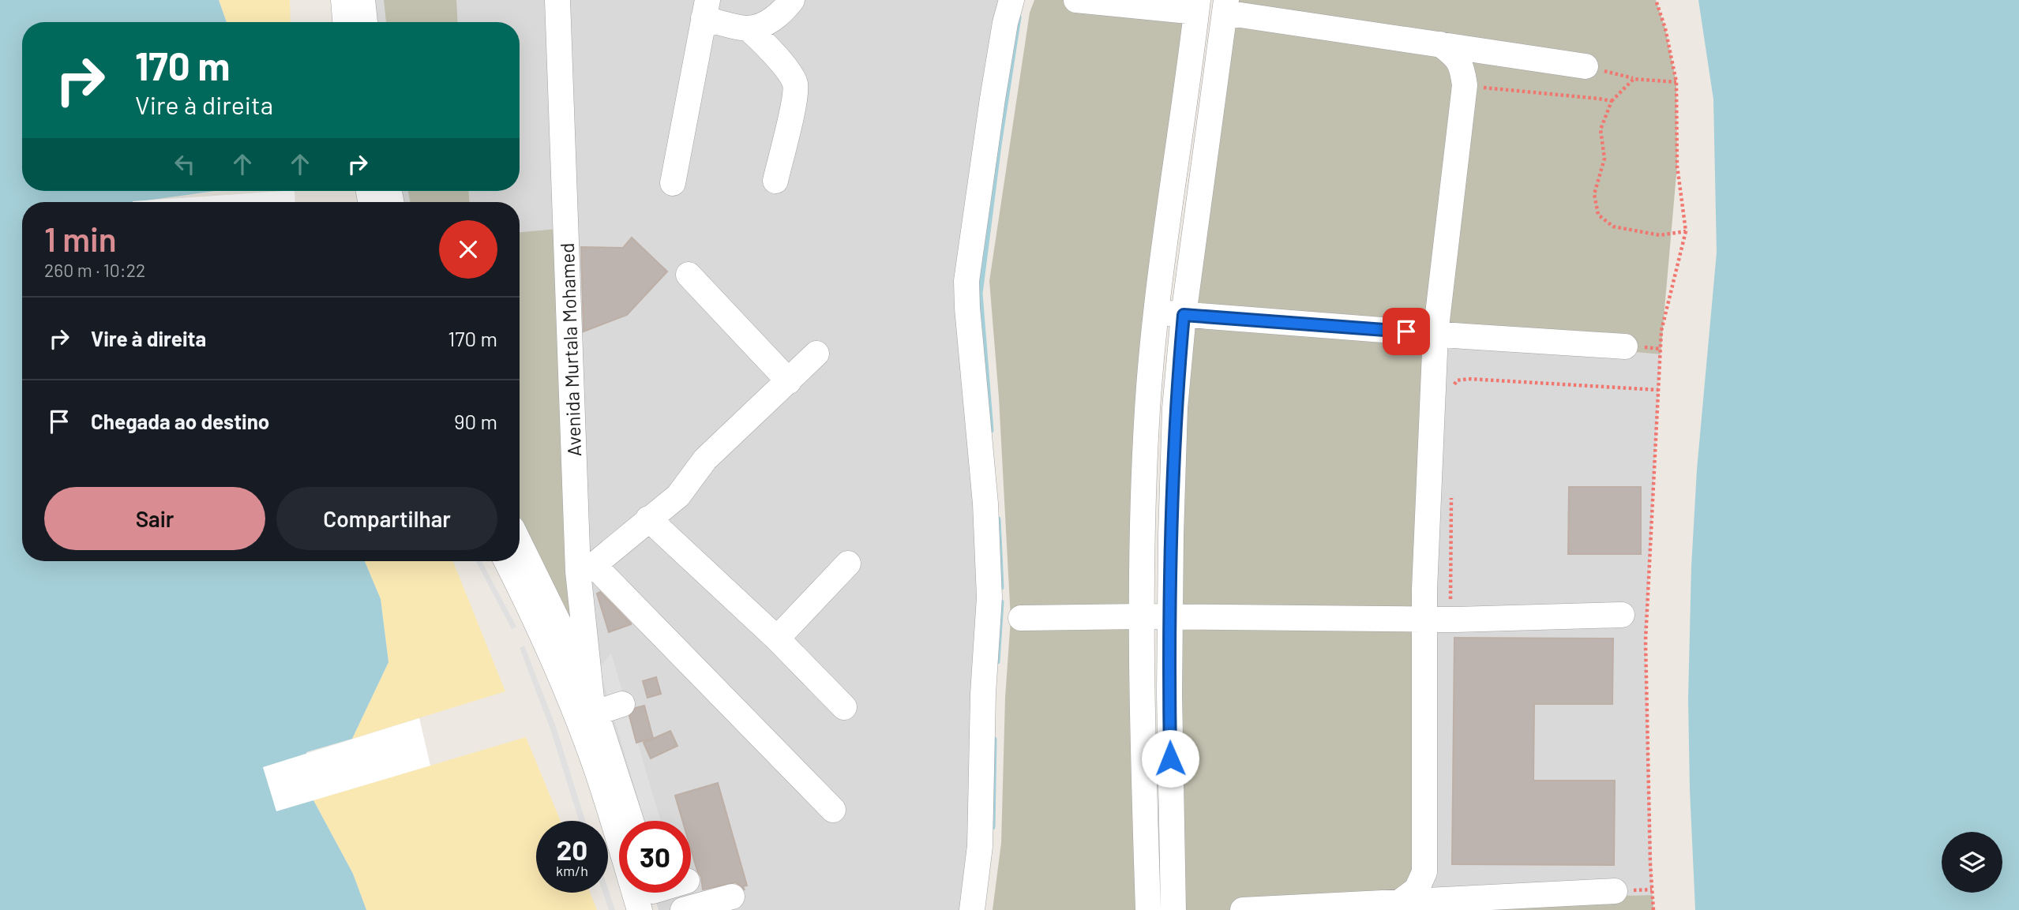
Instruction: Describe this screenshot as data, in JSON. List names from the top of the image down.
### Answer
{
  "streets": {
    "street": ["Avenida Murtala Mohamed"]
  },
  "page": {
    "turn": ["170 m", "Vire à direita"],
    "heading": ["1 min", "260 m · 10:22"],
    "list": [
      {
        "name": "Vire à direita",
        "value": "170 m"
      },
      {
        "name": "Chegada ao destino",
        "value": "90 m"
      }
    ],
    "buttons": ["Sair", "Compartilhar"],
    "speed": "20 km/h",
    "limit": "30"
  }
}
